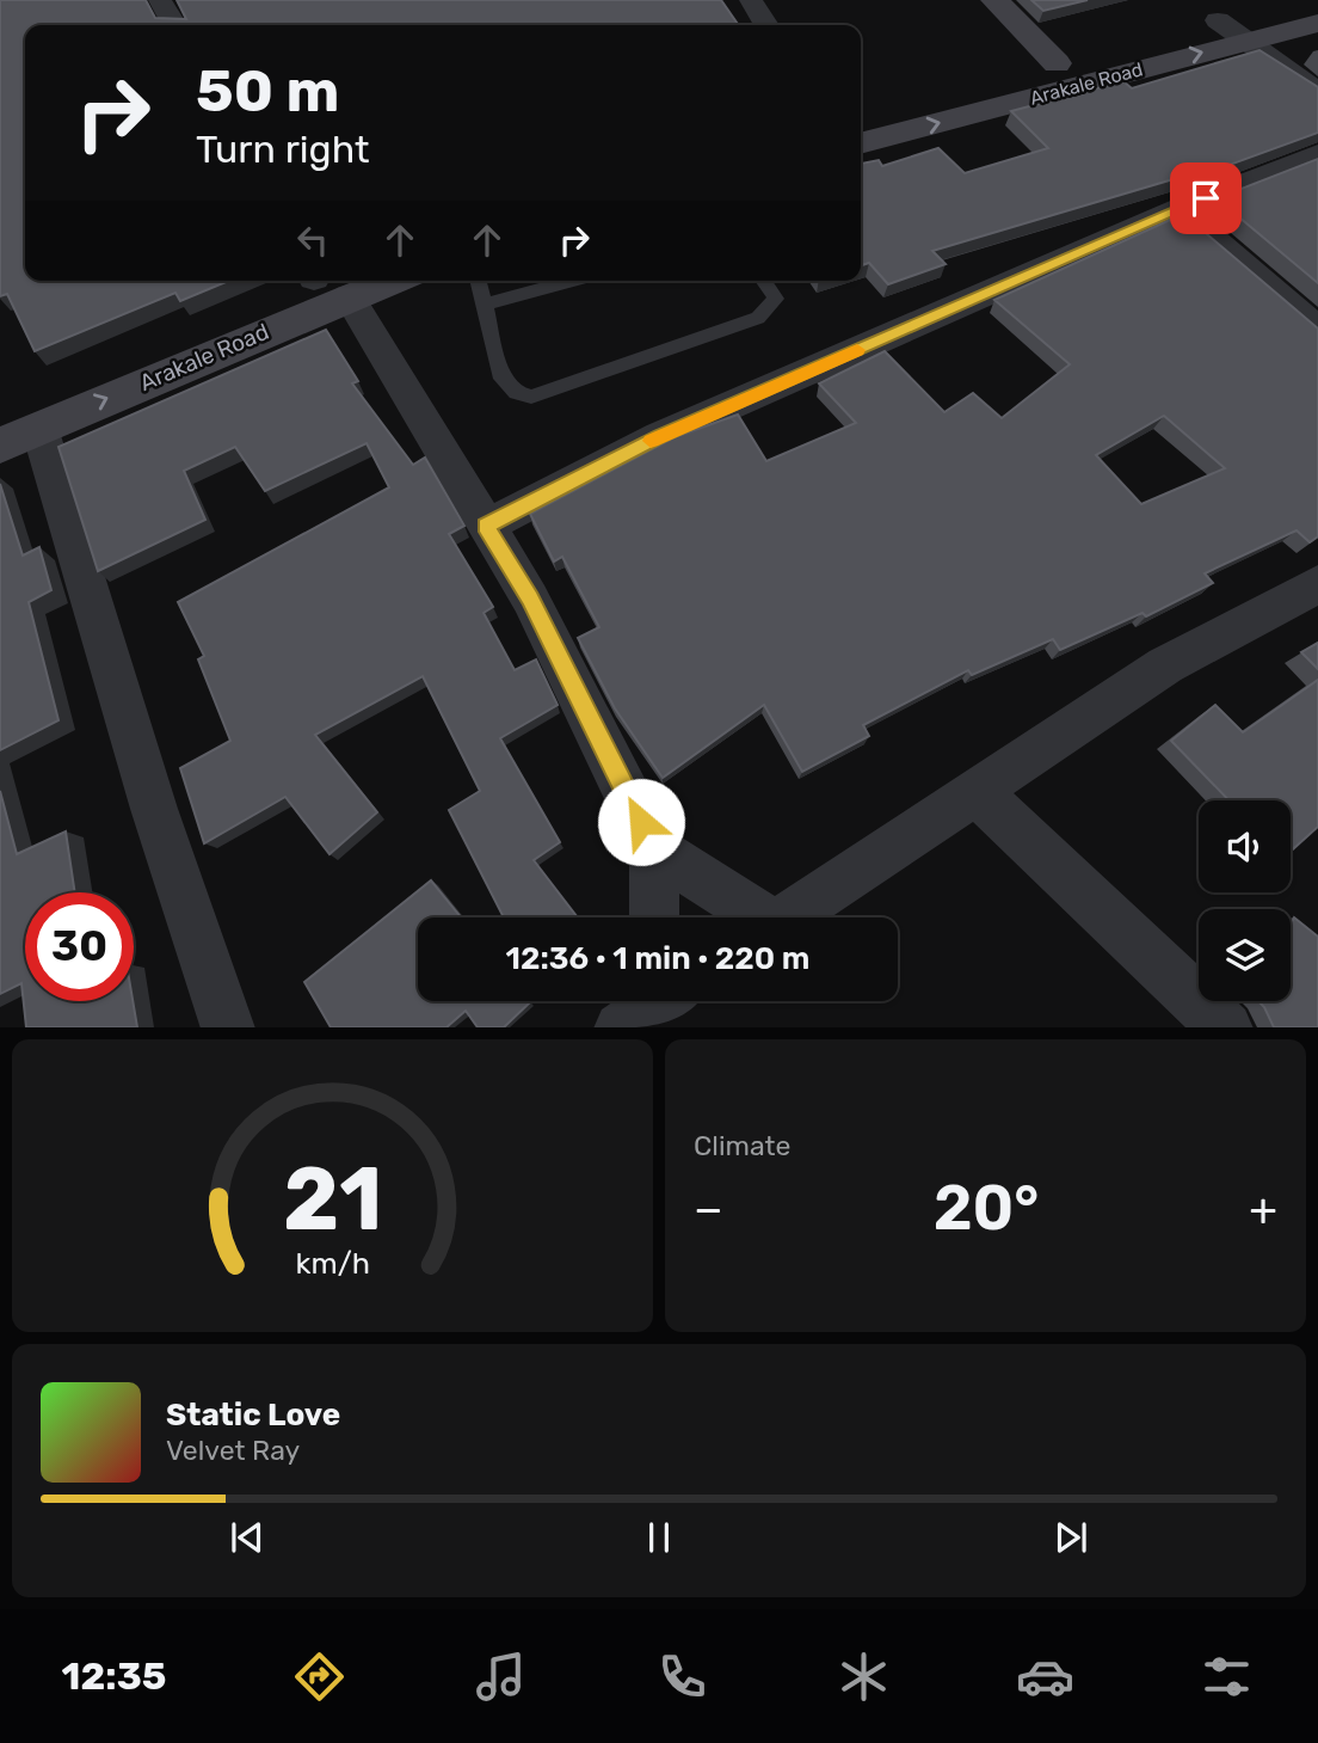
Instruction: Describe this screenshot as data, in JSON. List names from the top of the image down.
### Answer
{
  "streets": {
    "main road": ["Arakale Road"]
  },
  "page": {
    "turn": ["50 m", "Turn right"],
    "limit": "30",
    "trip": "12:36 · 1 min · 220 m",
    "tile": "Climate",
    "heat": ["−", "20°", "+"],
    "song": ["Static Love", "Velvet Ray"],
    "tabs": "12:35",
    "gauge": ["21", "km/h"]
  }
}
